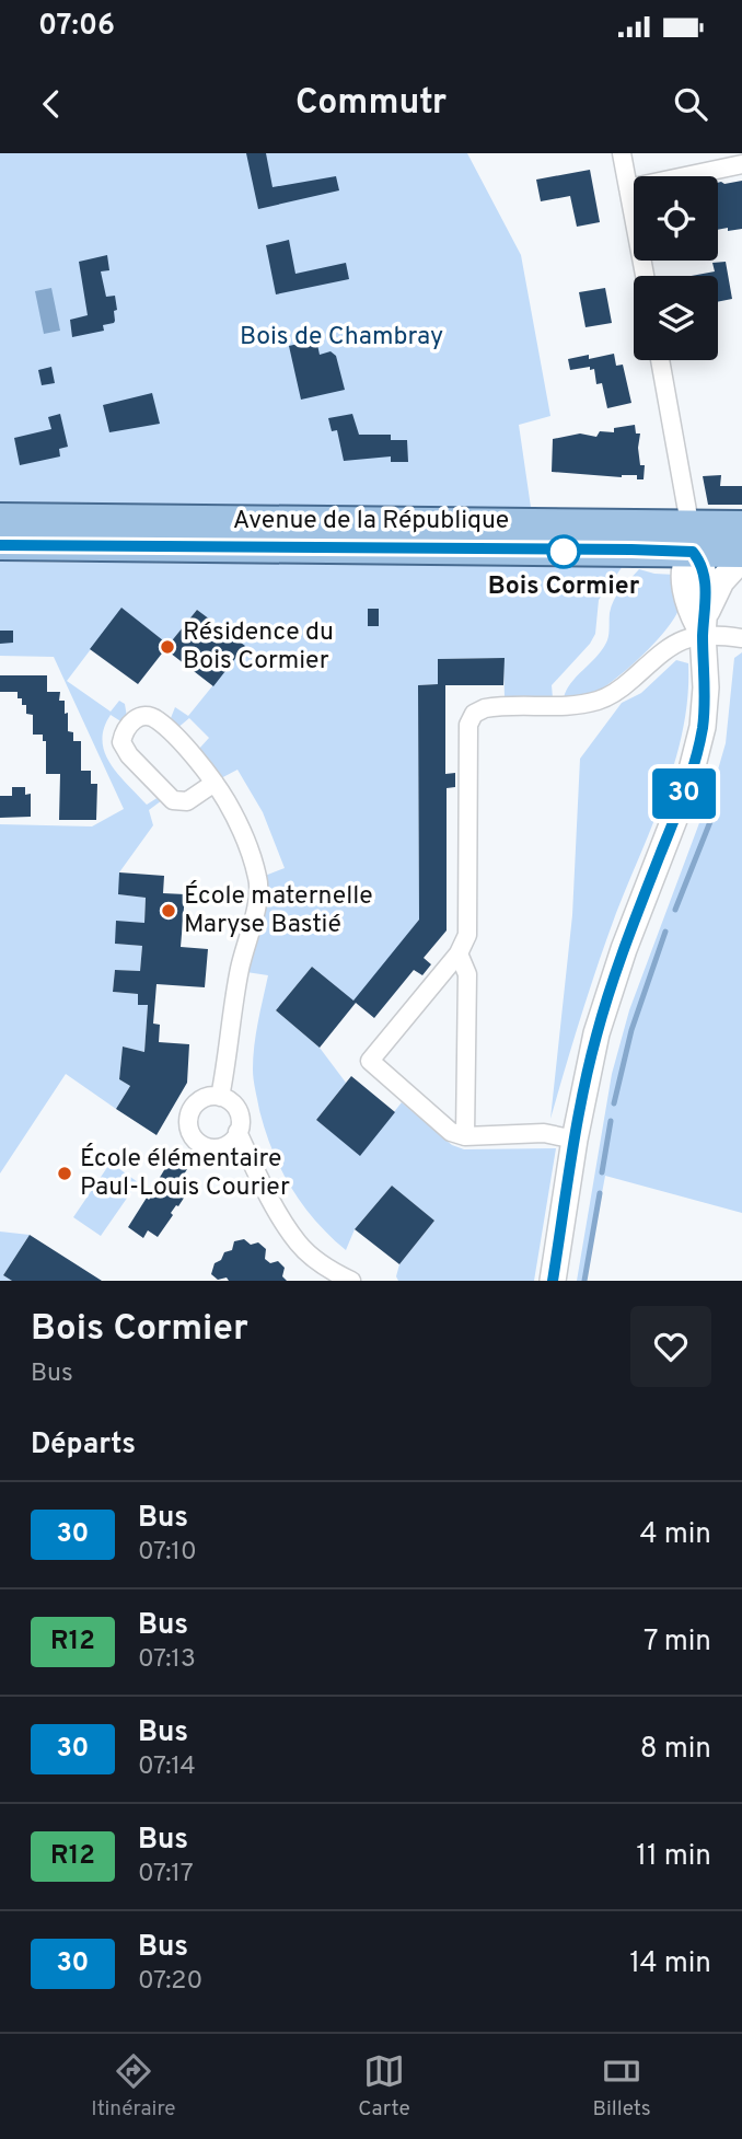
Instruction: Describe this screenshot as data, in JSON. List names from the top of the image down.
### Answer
{
  "streets": {
    "main road": ["Avenue de la République"]
  },
  "parks": ["Bois de Chambray"],
  "places": [
    "Bois Cormier",
    "Résidence du Bois Cormier",
    "École maternelle Maryse Bastié",
    "École élémentaire Paul-Louis Courier"
  ],
  "lines": ["bus line 30"],
  "page": {
    "status": "07:06",
    "header": "Commutr",
    "on_map": "30",
    "heading": [
      ["Bois Cormier", "Bus"],
      "Départs"
    ],
    "list": [
      {
        "mark": "30",
        "name": "Bus",
        "note": "07:10",
        "value": "4 min"
      },
      {
        "mark": "R12",
        "name": "Bus",
        "note": "07:13",
        "value": "7 min"
      },
      {
        "mark": "30",
        "name": "Bus",
        "note": "07:14",
        "value": "8 min"
      },
      {
        "mark": "R12",
        "name": "Bus",
        "note": "07:17",
        "value": "11 min"
      },
      {
        "mark": "30",
        "name": "Bus",
        "note": "07:20",
        "value": "14 min"
      }
    ],
    "tabs": ["Itinéraire", "Carte", "Billets"]
  }
}
